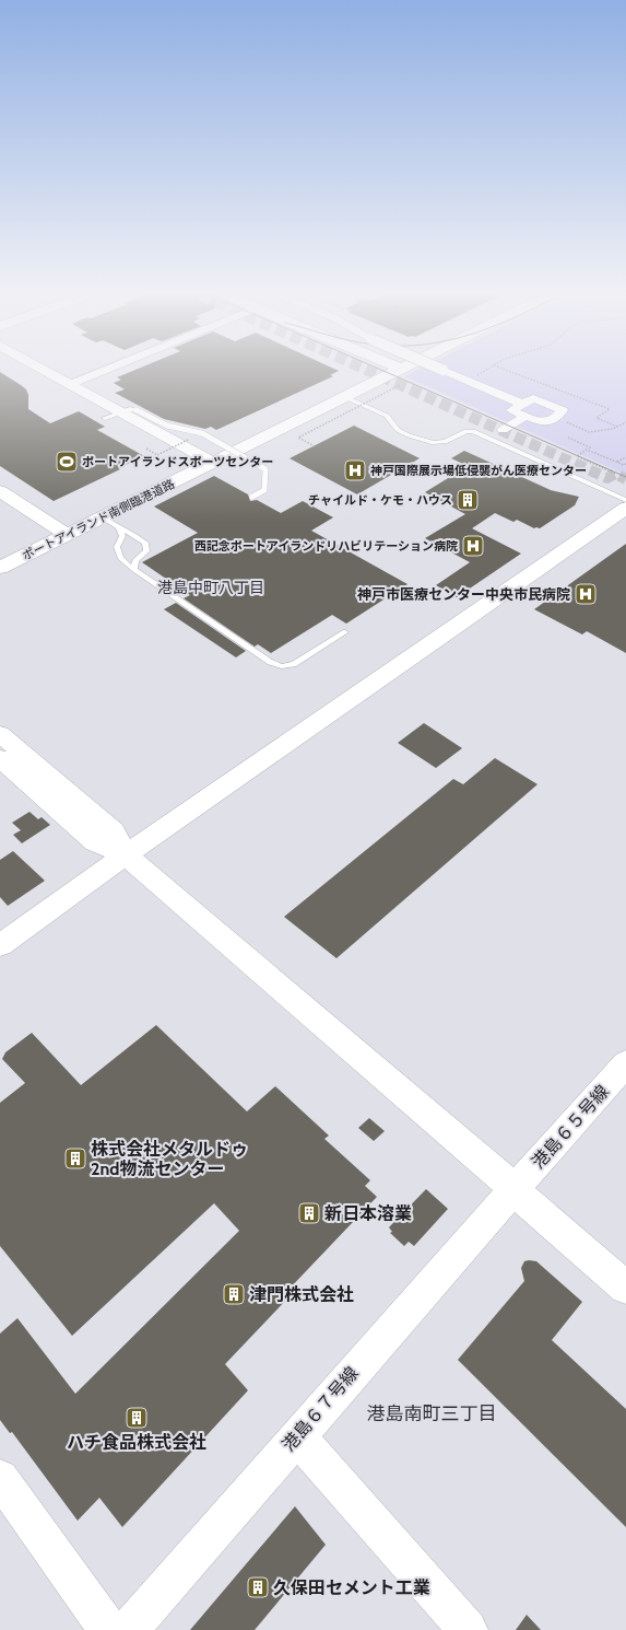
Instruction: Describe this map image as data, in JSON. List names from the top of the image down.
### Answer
{
  "streets": {
    "street": ["ポートアイランド南側臨港道路", "港島６５号線", "港島６７号線"]
  },
  "crossings": [
    ["港島６５号線", "港島６７号線"]
  ],
  "districts": ["港島中町八丁目", "港島南町三丁目"],
  "places": {
    "sports": ["ポートアイランドスポーツセンター"],
    "hospital": ["神戸国際展示場低侵襲がん医療センター", "西記念ポートアイランドリハビリテーション病院", "神戸市医療センター中央市民病院"],
    "building": [
      "チャイルド・ケモ・ハウス",
      "株式会社メタルドゥ 2nd物流センター",
      "新日本溶業",
      "津門株式会社",
      "ハチ食品株式会社",
      "久保田セメント工業"
    ]
  }
}
